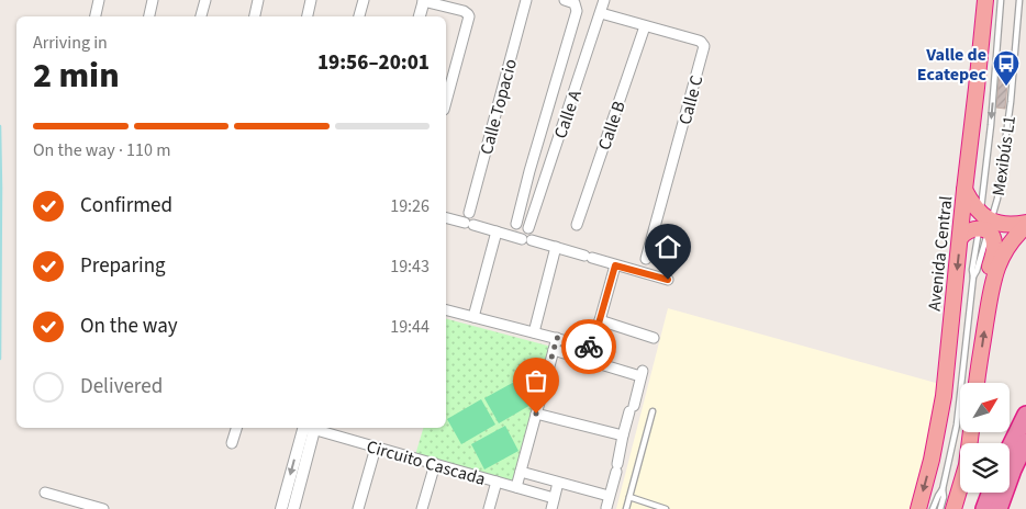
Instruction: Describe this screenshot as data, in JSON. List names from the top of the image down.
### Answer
{
  "streets": {
    "highway": ["Avenida Central"],
    "street": [
      "Calle C",
      "Calle Topacio",
      "Calle A",
      "Calle B",
      "Circuito Cascada"
    ],
    "lane": ["Mexibús L1"]
  },
  "crossings": [
    ["Calle C", "Calle A"],
    ["Calle C", "Calle B"]
  ],
  "places": {
    "bus stop": ["Valle de Ecatepec"]
  },
  "north": "top right",
  "page": {
    "heading": ["2 min", "Arriving in", "19:56–20:01"],
    "bar": "On the way · 110 m",
    "list": [
      ["Confirmed", "19:26"],
      ["Preparing", "19:43"],
      ["On the way", "19:44"],
      "Delivered"
    ]
  }
}
